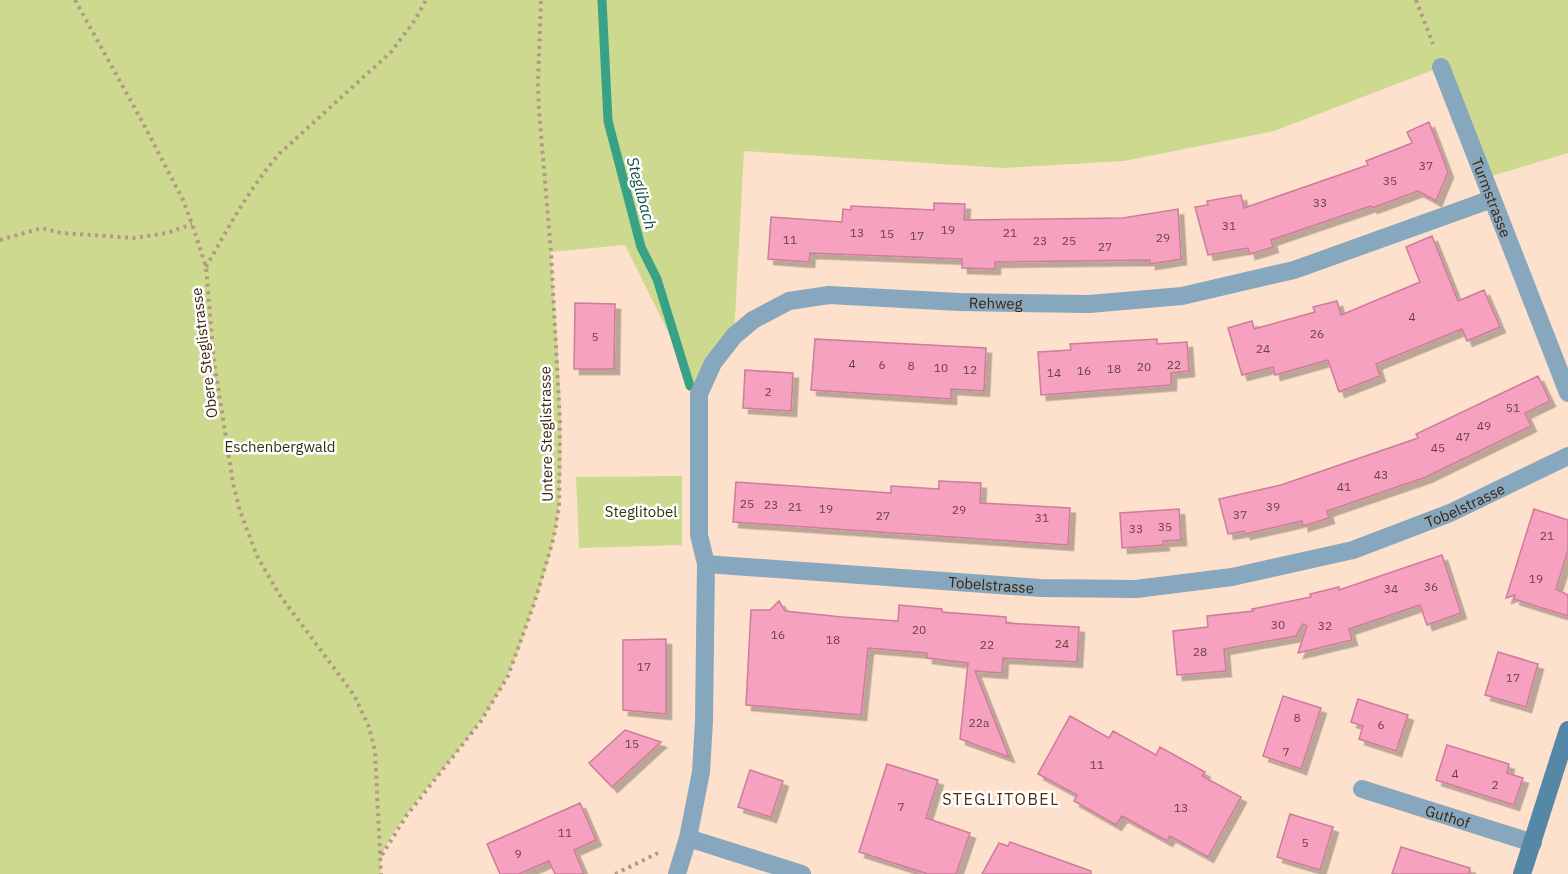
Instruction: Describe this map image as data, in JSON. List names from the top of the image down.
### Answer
{
  "streets": {
    "street": [
      "Turmstrasse",
      "Rehweg",
      "Tobelstrasse",
      "Guthof"
    ],
    "path": ["Obere Steglistrasse", "Untere Steglistrasse"]
  },
  "crossings": [
    ["Turmstrasse", "Rehweg"],
    ["Rehweg", "Tobelstrasse"],
    ["Obere Steglistrasse", "Untere Steglistrasse"]
  ],
  "districts": ["STEGLITOBEL"],
  "water": ["Steglibach"],
  "parks": ["Eschenbergwald", "Steglitobel"],
  "house_numbers": [
    "37",
    "35",
    "33",
    "31",
    "19",
    "13",
    "21",
    "15",
    "17",
    "29",
    "11",
    "23",
    "25",
    "27",
    "4",
    "26",
    "5",
    "24",
    "4",
    "6",
    "22",
    "8",
    "20",
    "10",
    "18",
    "12",
    "16",
    "14",
    "2",
    "51",
    "49",
    "47",
    "45",
    "43",
    "41",
    "25",
    "23",
    "21",
    "39",
    "19",
    "29",
    "37",
    "27",
    "31",
    "35",
    "33",
    "21",
    "19",
    "36",
    "34",
    "30",
    "32",
    "20",
    "16",
    "18",
    "24",
    "22",
    "28",
    "17",
    "17",
    "8",
    "22a",
    "6",
    "15",
    "7",
    "11",
    "4",
    "2",
    "7",
    "13",
    "11",
    "5",
    "9"
  ]
}
